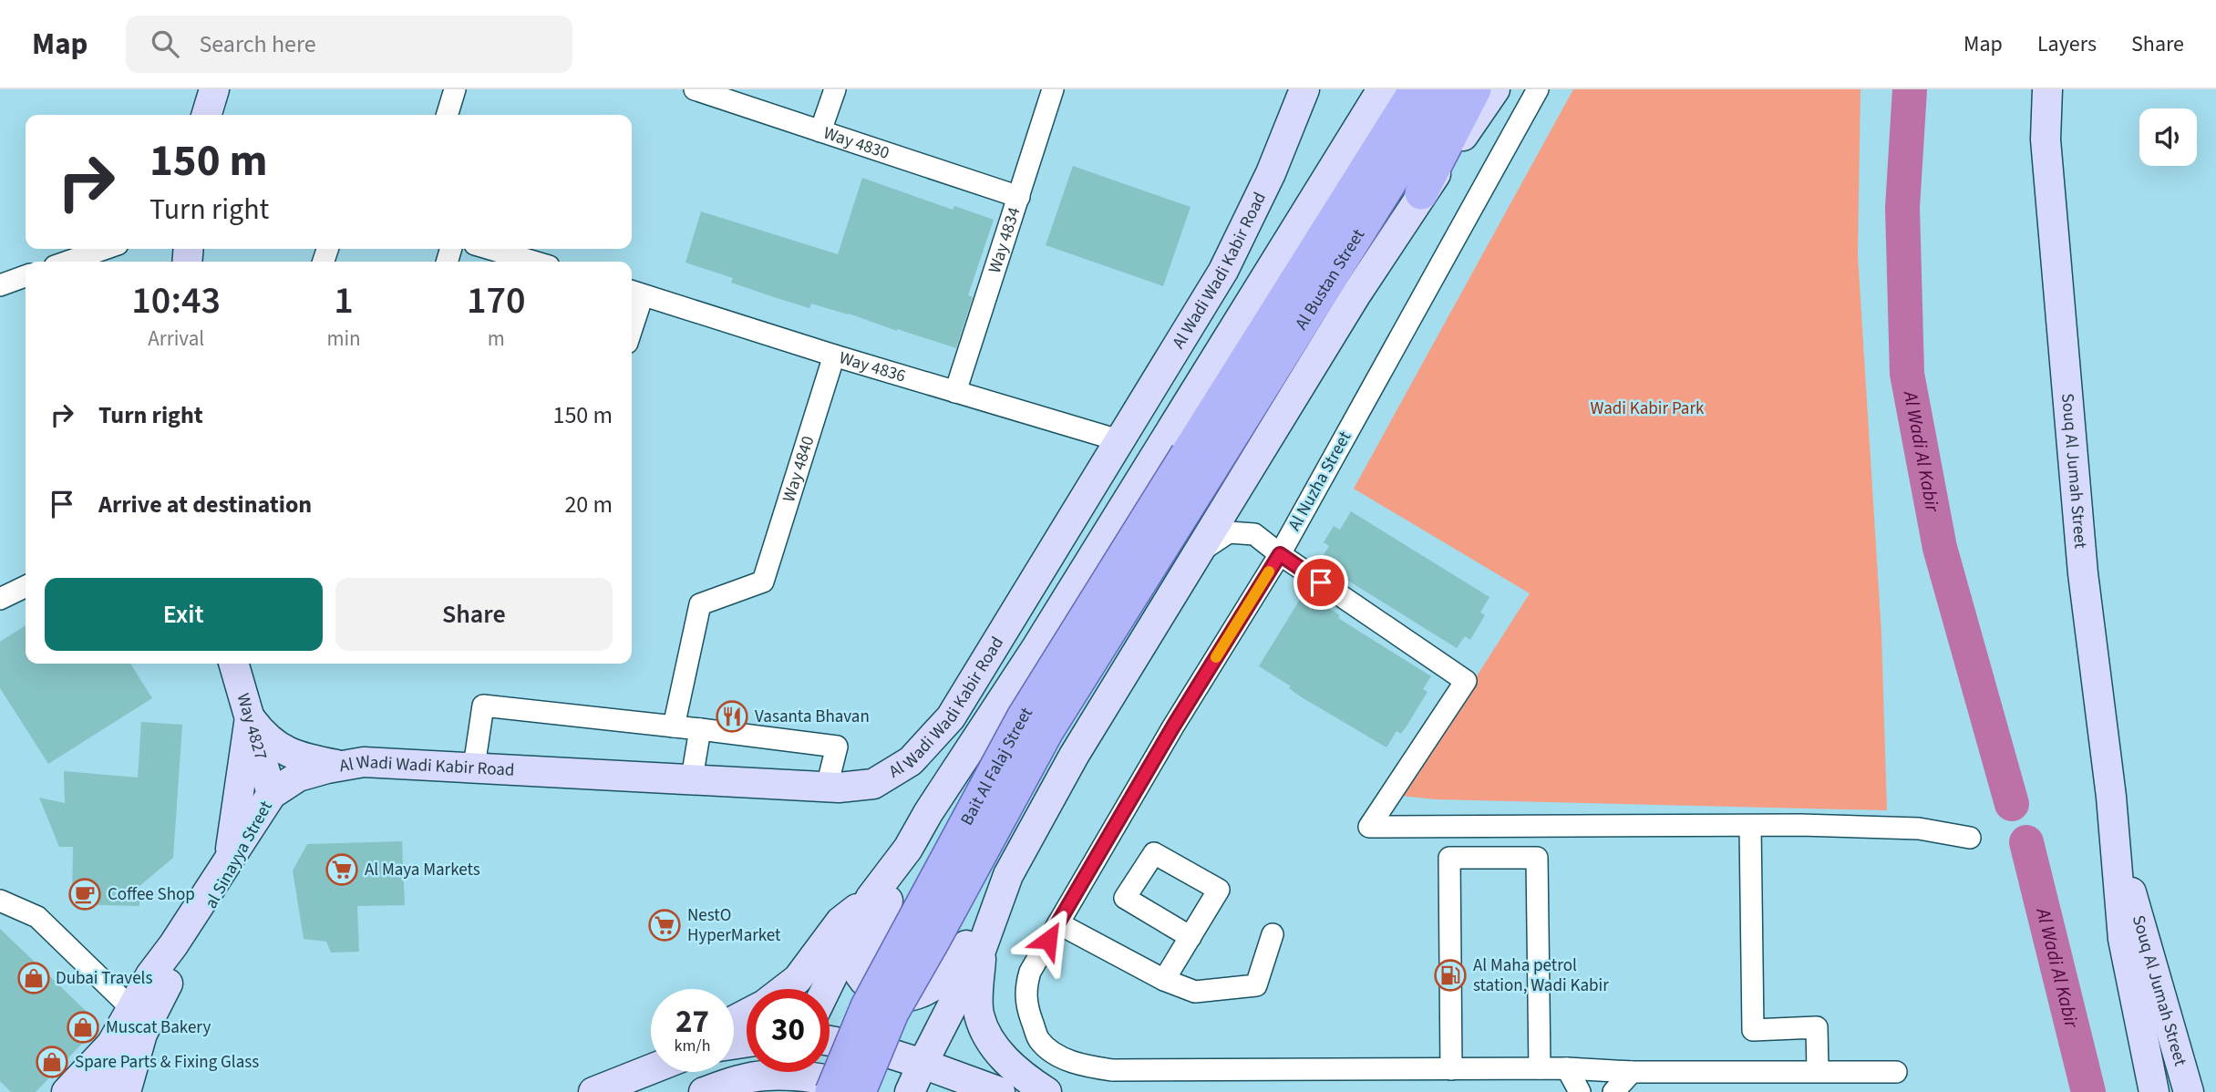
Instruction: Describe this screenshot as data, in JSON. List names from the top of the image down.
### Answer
{
  "streets": {
    "main road": ["Al Bustan Street", "Bait Al Falaj Street"],
    "street": [
      "Way 4830",
      "Way 4834",
      "Al Wadi Wadi Kabir Road",
      "Way 4836",
      "Way 4840",
      "Souq Al Jumah Street",
      "Al Nuzha Street",
      "Way 4827",
      "al Sinayya Street"
    ]
  },
  "crossings": [
    ["Way 4830", "Way 4834"],
    ["Way 4834", "Way 4836"],
    ["Al Wadi Wadi Kabir Road", "Way 4836"],
    ["Al Wadi Wadi Kabir Road", "Way 4827"],
    ["Al Wadi Wadi Kabir Road", "al Sinayya Street"],
    ["Al Bustan Street", "Bait Al Falaj Street"],
    ["Way 4836", "Way 4840"],
    ["Way 4827", "al Sinayya Street"]
  ],
  "water": ["Al Wadi Al Kabir"],
  "parks": ["Wadi Kabir Park"],
  "places": {
    "restaurant": ["Vasanta Bhavan"],
    "supermarket": ["Al Maya Markets", "NestO HyperMarket"],
    "cafe": ["Coffee Shop"],
    "fuel station": ["Al Maha petrol station, Wadi Kabir"],
    "shop": ["Dubai Travels", "Muscat Bakery", "Spare Parts & Fixing Glass"]
  },
  "page": {
    "header": "Map",
    "search": "Search here",
    "nav": ["Map", "Layers", "Share"],
    "turn": ["150 m", "Turn right"],
    "eta": [
      "10:43",
      "Arrival",
      "1",
      "min",
      "170",
      "m"
    ],
    "list": [
      {
        "name": "Turn right",
        "value": "150 m"
      },
      {
        "name": "Arrive at destination",
        "value": "20 m"
      }
    ],
    "buttons": ["Exit", "Share"],
    "speed": "27 km/h",
    "limit": "30"
  }
}
